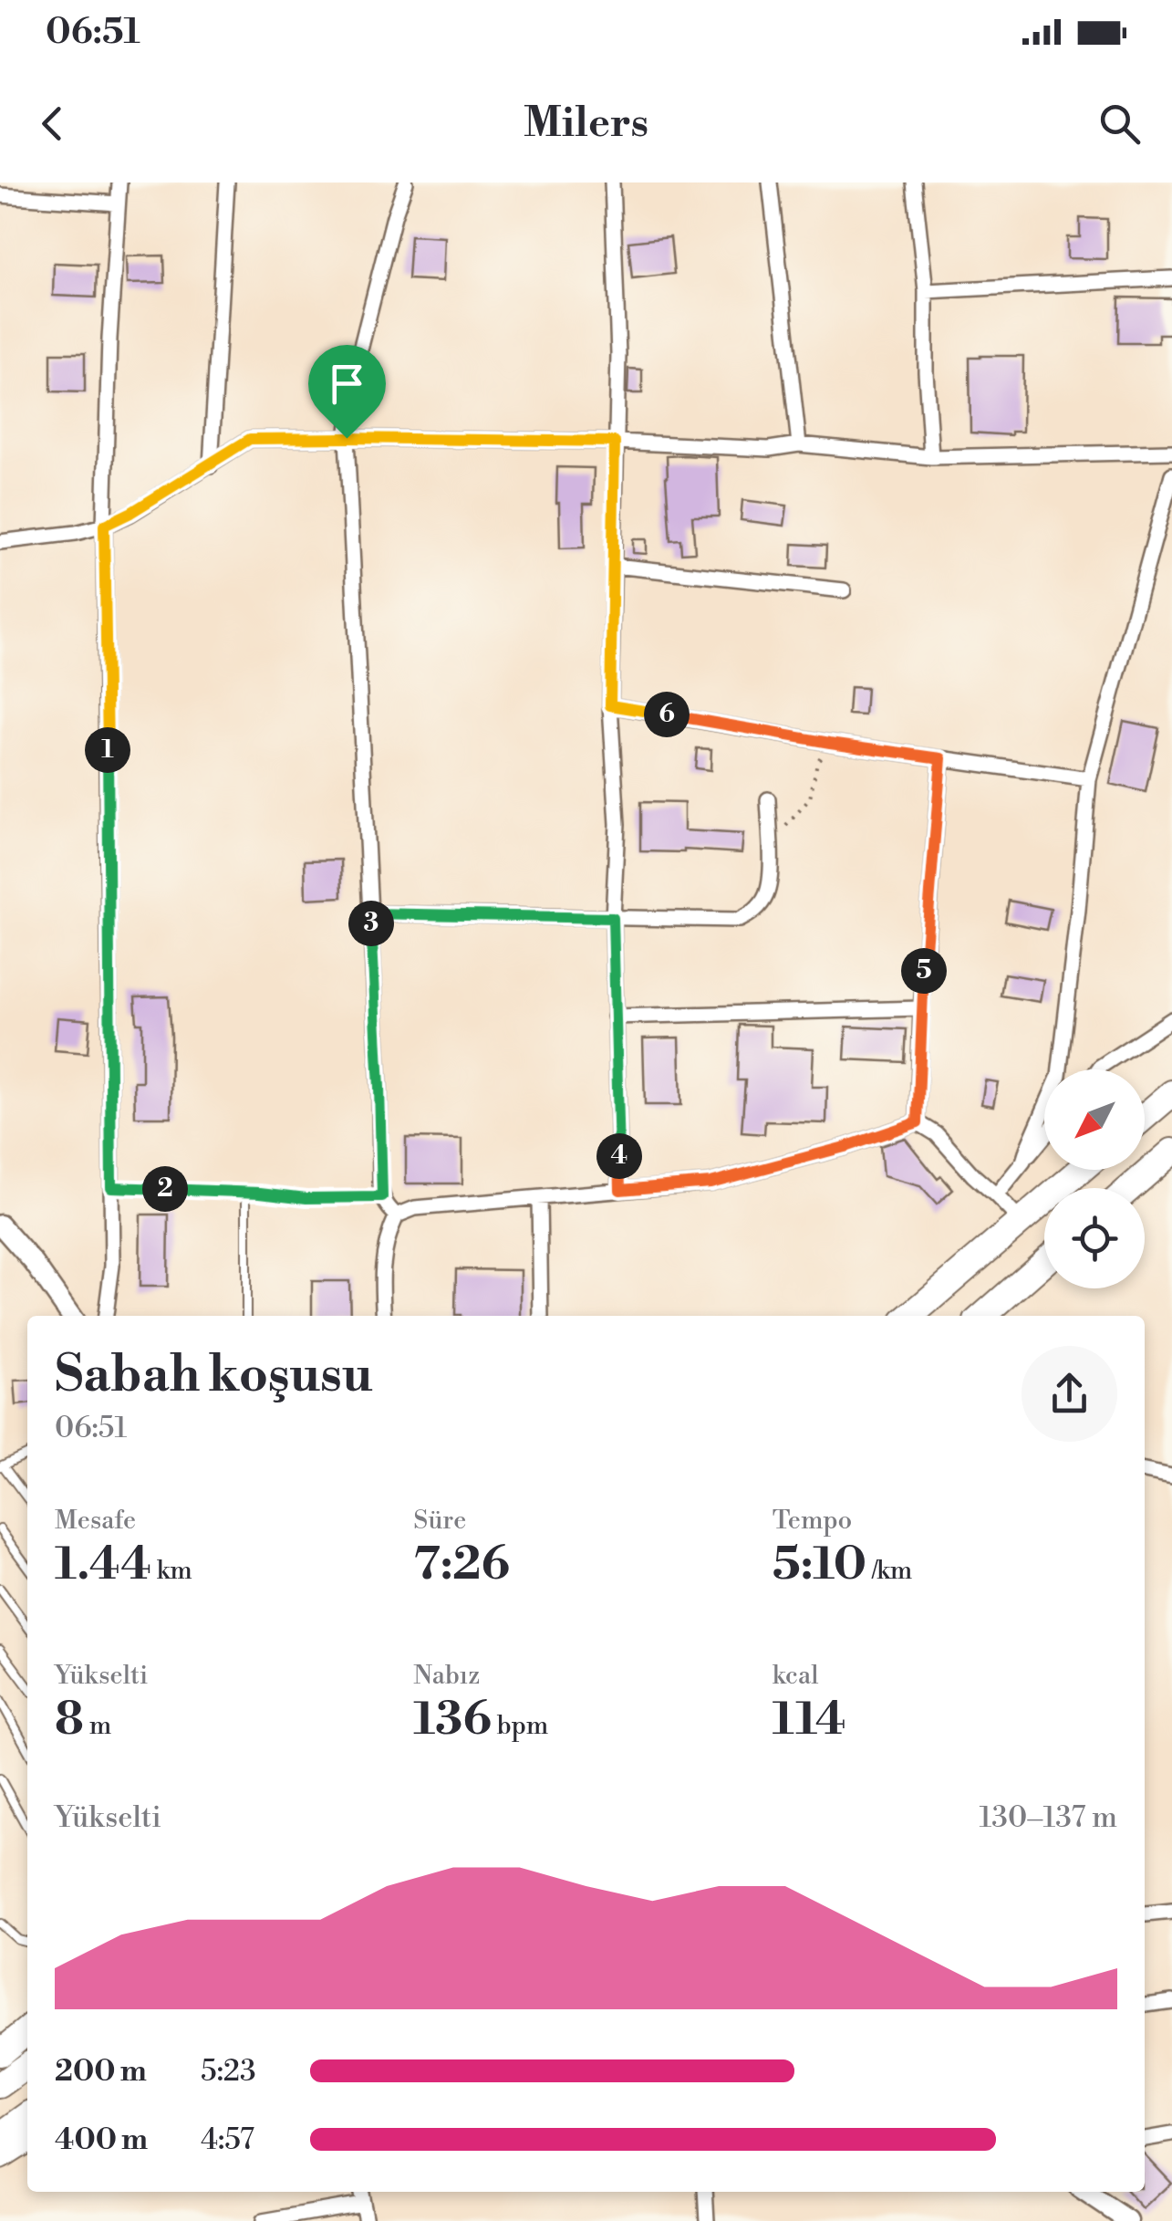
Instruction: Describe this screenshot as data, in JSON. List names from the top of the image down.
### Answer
{
  "north": "bottom left",
  "page": {
    "status": "06:51",
    "header": "Milers",
    "pins": [
      "6",
      "1",
      "3",
      "5",
      "4",
      "2"
    ],
    "heading": ["Sabah koşusu", "06:51"],
    "stats": [
      ["Mesafe", "1.44 km"],
      ["Süre", "7:26"],
      ["Tempo", "5:10 /km"],
      ["Yükselti", "8 m"],
      ["Nabız", "136 bpm"],
      ["kcal", "114"]
    ],
    "chart": ["Yükselti", "130–137 m"],
    "list": [
      {
        "name": "200 m",
        "note": "5:23"
      },
      {
        "name": "400 m",
        "note": "4:57"
      }
    ]
  }
}
